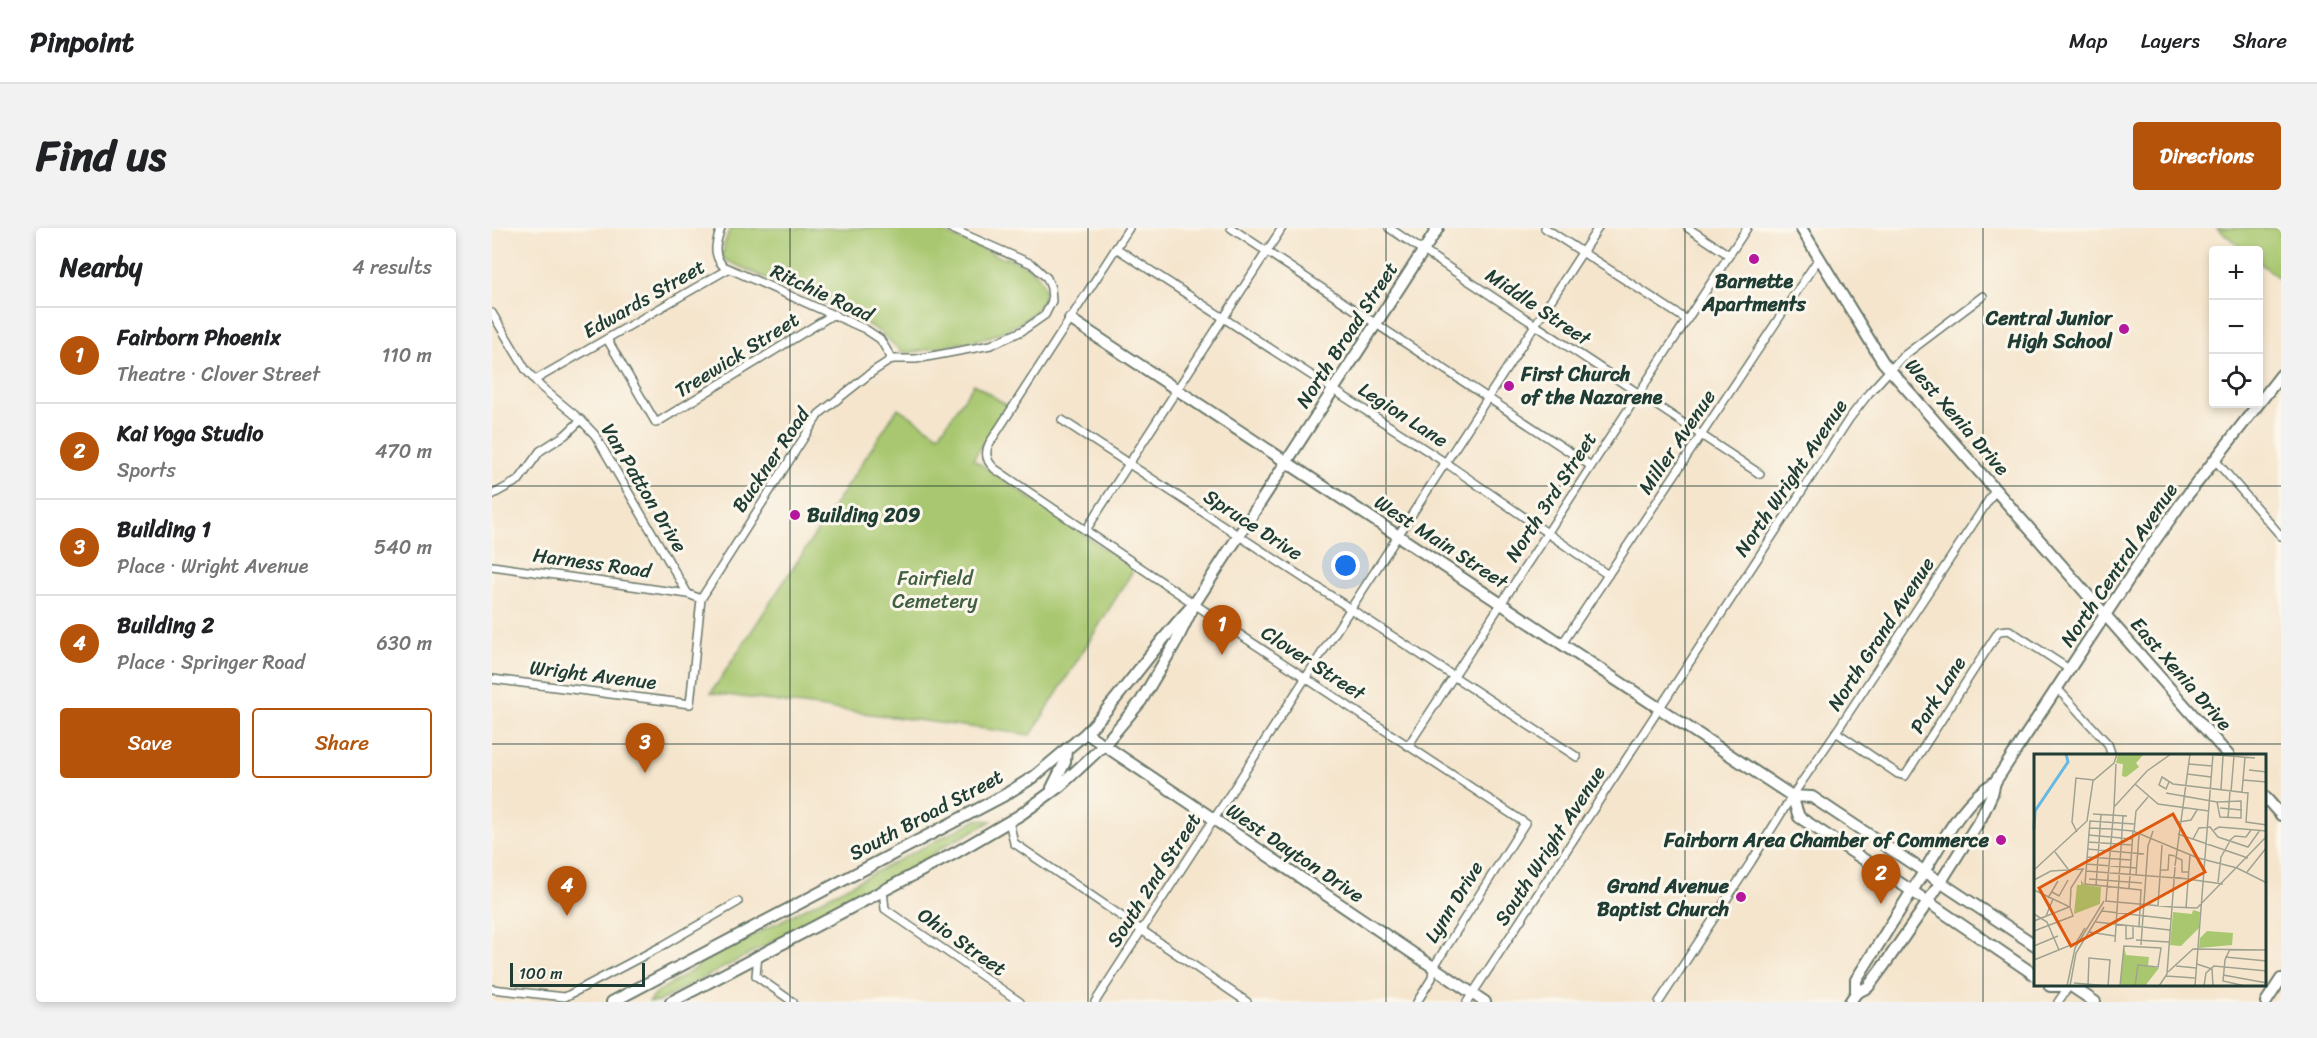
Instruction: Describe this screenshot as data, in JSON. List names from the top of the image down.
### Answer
{
  "streets": {
    "street": [
      "Ritchie Road",
      "Edwards Street",
      "Middle Street",
      "North Broad Street",
      "Treewick Street",
      "Legion Lane",
      "West Xenia Drive",
      "Miller Avenue",
      "Buckner Road",
      "North Wright Avenue",
      "Van Patton Drive",
      "North 3rd Street",
      "Spruce Drive",
      "West Main Street",
      "Harness Road",
      "North Central Avenue",
      "North Grand Avenue",
      "Clover Street",
      "East Xenia Drive",
      "Wright Avenue",
      "Park Lane",
      "South Broad Street",
      "South Wright Avenue",
      "West Dayton Drive",
      "South 2nd Street",
      "Lynn Drive",
      "Ohio Street"
    ]
  },
  "crossings": [
    ["Ritchie Road", "Edwards Street"],
    ["Ritchie Road", "Treewick Street"],
    ["Ritchie Road", "Buckner Road"],
    ["Edwards Street", "Treewick Street"],
    ["Edwards Street", "Van Patton Drive"],
    ["Middle Street", "North Broad Street"],
    ["Middle Street", "Miller Avenue"],
    ["Middle Street", "North 3rd Street"],
    ["Middle Street", "South 2nd Street"],
    ["North Broad Street", "Legion Lane"],
    ["North Broad Street", "West Main Street"],
    ["North Broad Street", "South Broad Street"],
    ["Legion Lane", "Miller Avenue"],
    ["Legion Lane", "North 3rd Street"],
    ["Legion Lane", "South 2nd Street"],
    ["West Xenia Drive", "Miller Avenue"],
    ["West Xenia Drive", "North Wright Avenue"],
    ["West Xenia Drive", "North Central Avenue"],
    ["West Xenia Drive", "North Grand Avenue"],
    ["West Xenia Drive", "East Xenia Drive"],
    ["Miller Avenue", "West Main Street"],
    ["Buckner Road", "Wright Avenue"],
    ["North Wright Avenue", "West Main Street"],
    ["North Wright Avenue", "South Wright Avenue"],
    ["Van Patton Drive", "Harness Road"],
    ["North 3rd Street", "Spruce Drive"],
    ["North 3rd Street", "West Main Street"],
    ["North 3rd Street", "Clover Street"],
    ["Spruce Drive", "South Broad Street"],
    ["Spruce Drive", "South 2nd Street"],
    ["West Main Street", "North Central Avenue"],
    ["West Main Street", "North Grand Avenue"],
    ["West Main Street", "Clover Street"],
    ["West Main Street", "South Broad Street"],
    ["West Main Street", "South Wright Avenue"],
    ["West Main Street", "South 2nd Street"],
    ["North Central Avenue", "East Xenia Drive"],
    ["North Central Avenue", "Park Lane"],
    ["North Grand Avenue", "Park Lane"],
    ["Clover Street", "South Broad Street"],
    ["Clover Street", "South 2nd Street"],
    ["Clover Street", "Lynn Drive"],
    ["South Broad Street", "West Dayton Drive"],
    ["South Broad Street", "Ohio Street"],
    ["South Wright Avenue", "West Dayton Drive"],
    ["West Dayton Drive", "South 2nd Street"],
    ["West Dayton Drive", "Lynn Drive"]
  ],
  "parks": ["Fairfield Cemetery"],
  "places": [
    "Barnette Apartments",
    "Central Junior High School",
    "First Church of the Nazarene",
    "Building 209",
    "Fairborn Area Chamber of Commerce",
    "Grand Avenue Baptist Church"
  ],
  "scale_bar": "100 m",
  "page": {
    "header": "Pinpoint",
    "nav": ["Map", "Layers", "Share"],
    "title": "Find us",
    "buttons": [
      "Directions",
      ["Save", "Share"]
    ],
    "heading": ["Nearby", "4 results"],
    "map_buttons": ["+", "−"],
    "list": [
      {
        "mark": "1",
        "name": "Fairborn Phoenix",
        "note": "Theatre · Clover Street",
        "value": "110 m"
      },
      {
        "mark": "2",
        "name": "Kai Yoga Studio",
        "note": "Sports",
        "value": "470 m"
      },
      {
        "mark": "3",
        "name": "Building 1",
        "note": "Place · Wright Avenue",
        "value": "540 m"
      },
      {
        "mark": "4",
        "name": "Building 2",
        "note": "Place · Springer Road",
        "value": "630 m"
      }
    ],
    "pins": [
      "1",
      "3",
      "2",
      "4"
    ],
    "scale": "100 m"
  }
}
